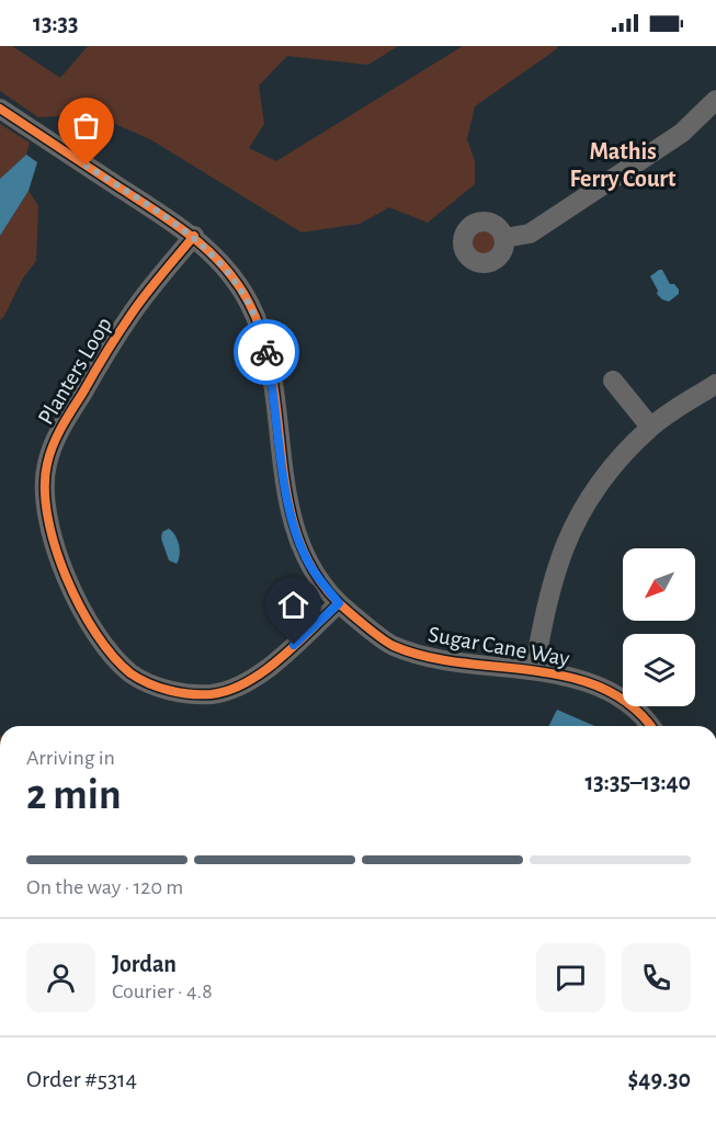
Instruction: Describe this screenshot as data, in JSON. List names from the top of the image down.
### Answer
{
  "streets": {
    "street": ["Planters Loop", "Sugar Cane Way"]
  },
  "crossings": [
    ["Planters Loop", "Sugar Cane Way"]
  ],
  "districts": ["Mathis Ferry Court"],
  "north": "bottom left",
  "page": {
    "status": "13:33",
    "heading": ["2 min", "Arriving in", "13:35–13:40"],
    "panel": [
      "Jordan",
      "Courier · 4.8",
      "Order #5314",
      "$49.30"
    ],
    "bar": "On the way · 120 m"
  }
}
